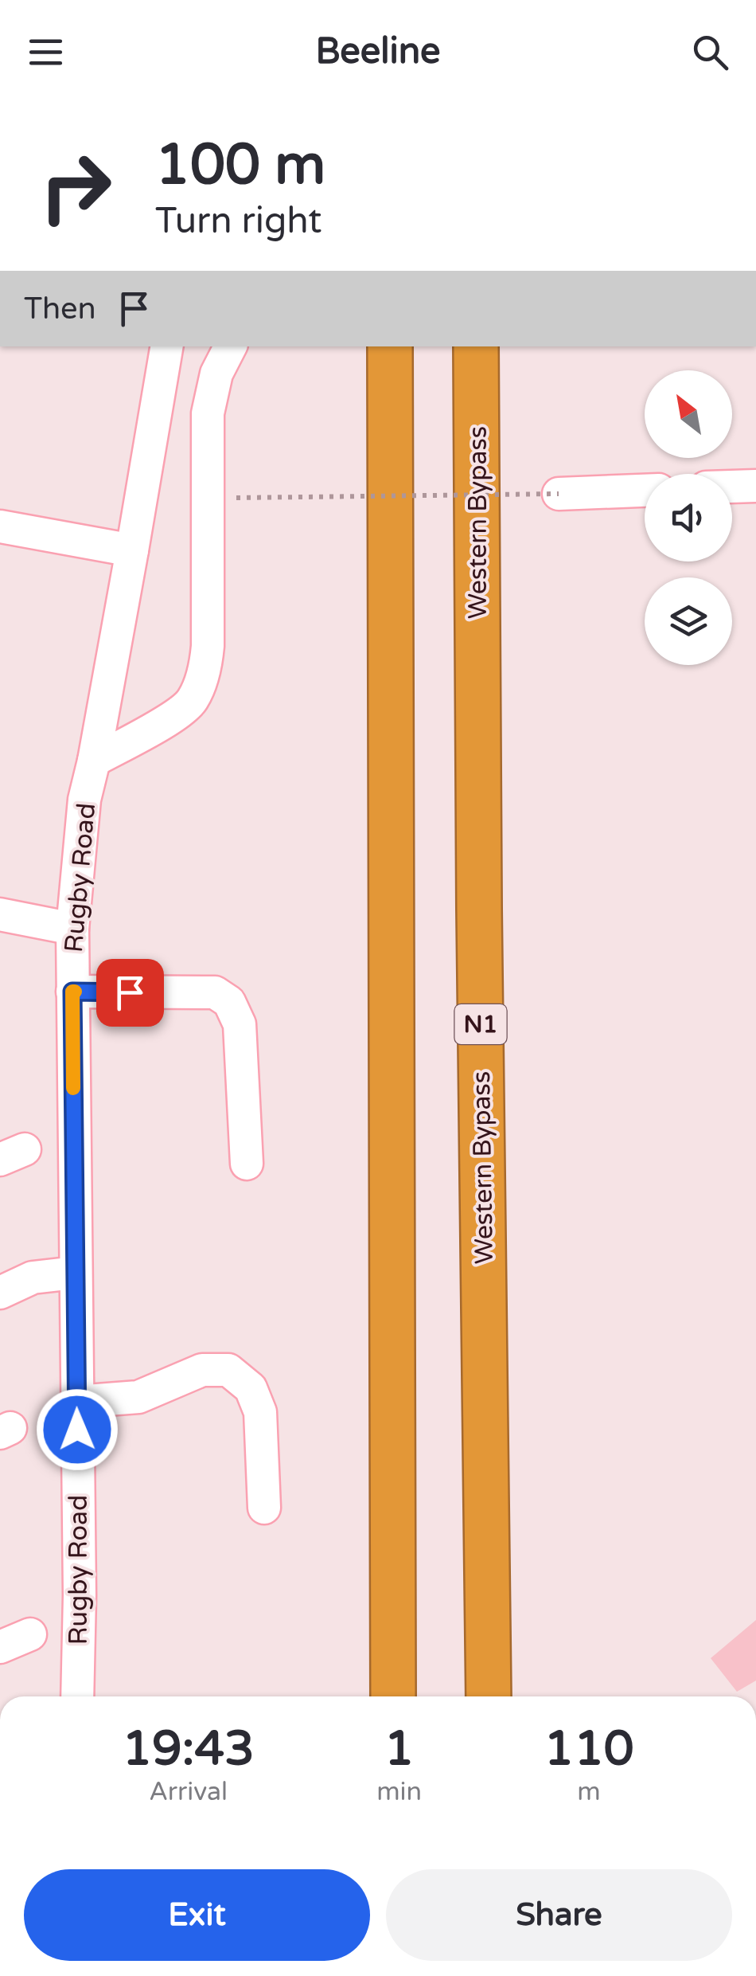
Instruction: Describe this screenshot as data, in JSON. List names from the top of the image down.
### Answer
{
  "streets": {
    "highway": ["Western Bypass", "N1"],
    "street": ["Rugby Road"]
  },
  "north": "top left",
  "page": {
    "header": "Beeline",
    "turn": ["100 m", "Turn right"],
    "then": "Then",
    "eta": [
      "19:43",
      "Arrival",
      "1",
      "min",
      "110",
      "m"
    ],
    "buttons": ["Exit", "Share"]
  }
}
